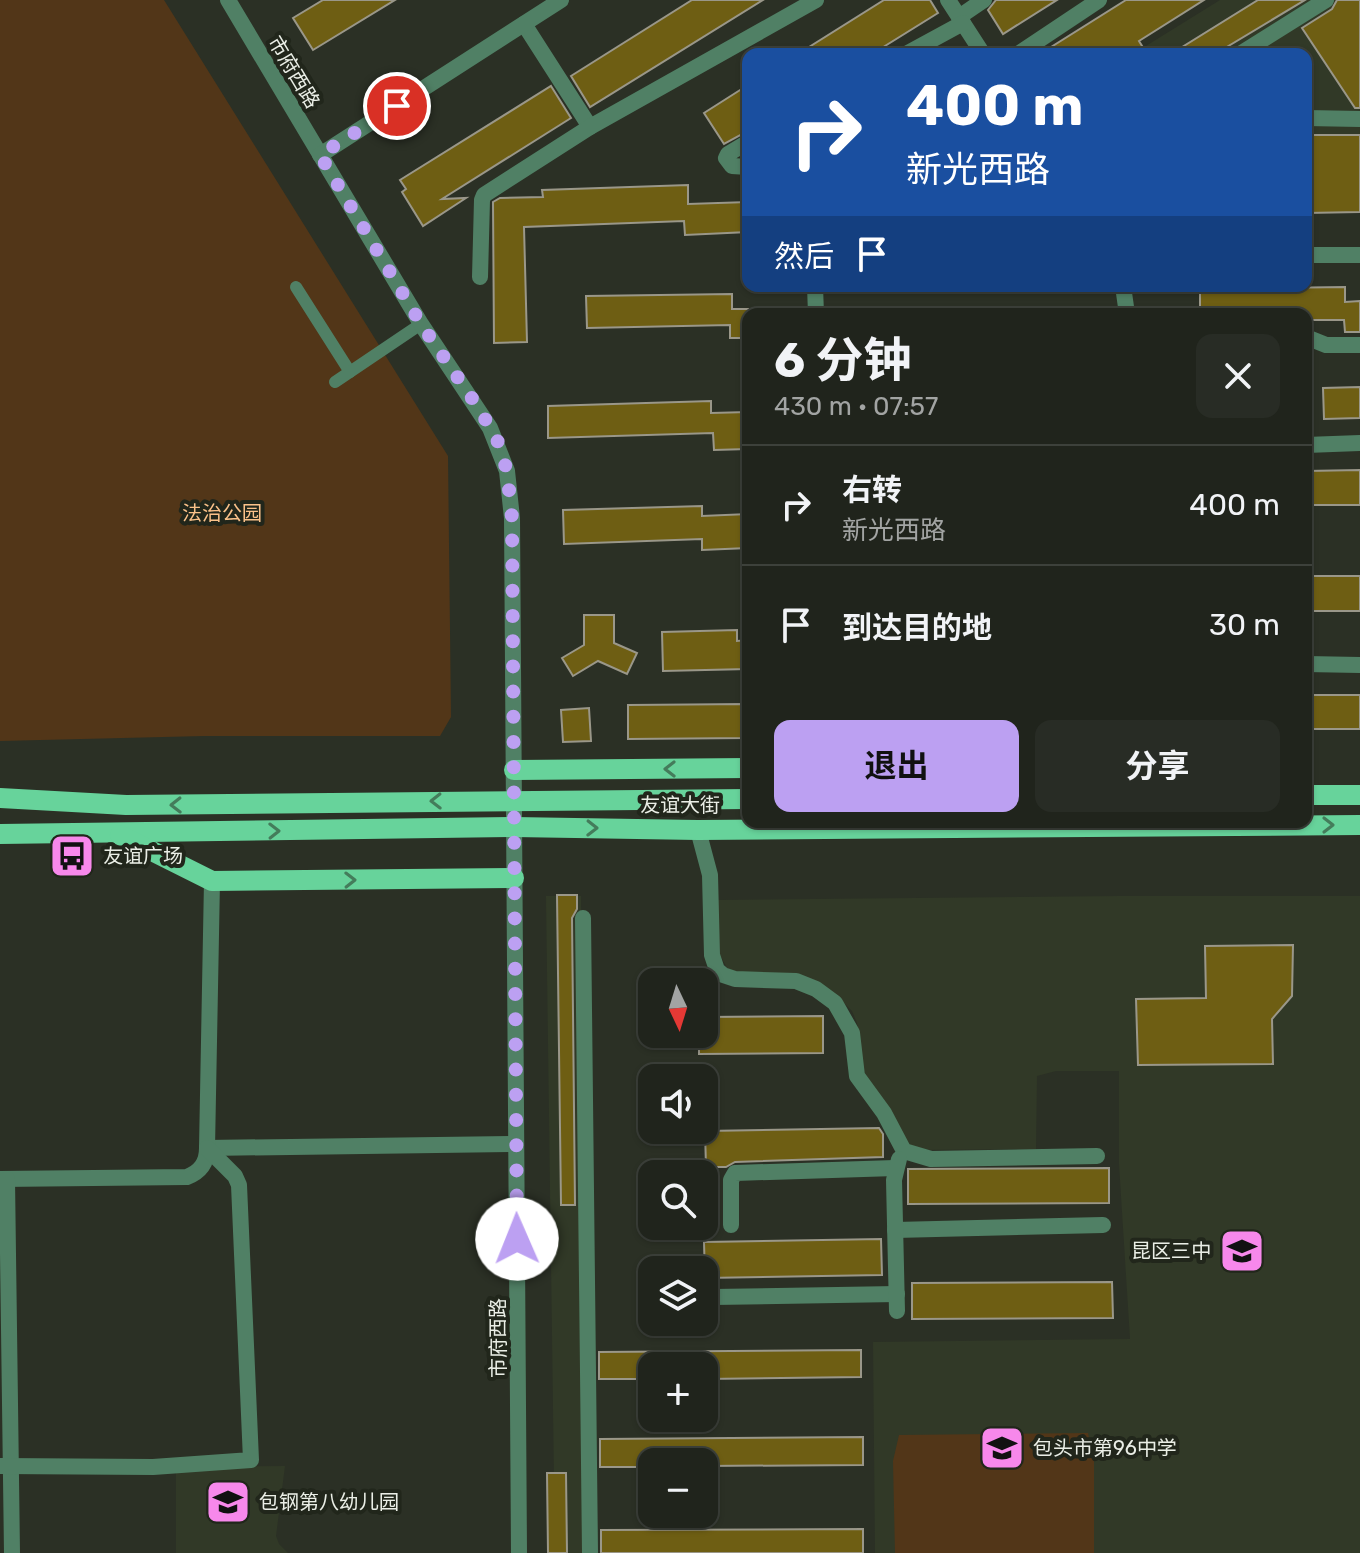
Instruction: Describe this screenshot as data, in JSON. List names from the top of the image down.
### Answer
{
  "streets": {
    "main road": ["友谊大街"],
    "street": ["市府西路"]
  },
  "crossings": [
    ["市府西路", "友谊大街"]
  ],
  "parks": ["法治公园"],
  "places": {
    "bus stop": ["友谊广场"],
    "school or university": ["昆区三中", "包头市第96中学", "包钢第八幼儿园"]
  },
  "north": "bottom",
  "page": {
    "turn": ["400 m", "新光西路"],
    "then": "然后",
    "heading": ["6 分钟", "430 m · 07:57"],
    "list": [
      {
        "name": "右转",
        "note": "新光西路",
        "value": "400 m"
      },
      {
        "name": "到达目的地",
        "value": "30 m"
      }
    ],
    "buttons": ["退出", "分享"],
    "map_buttons": ["+", "−"]
  }
}
